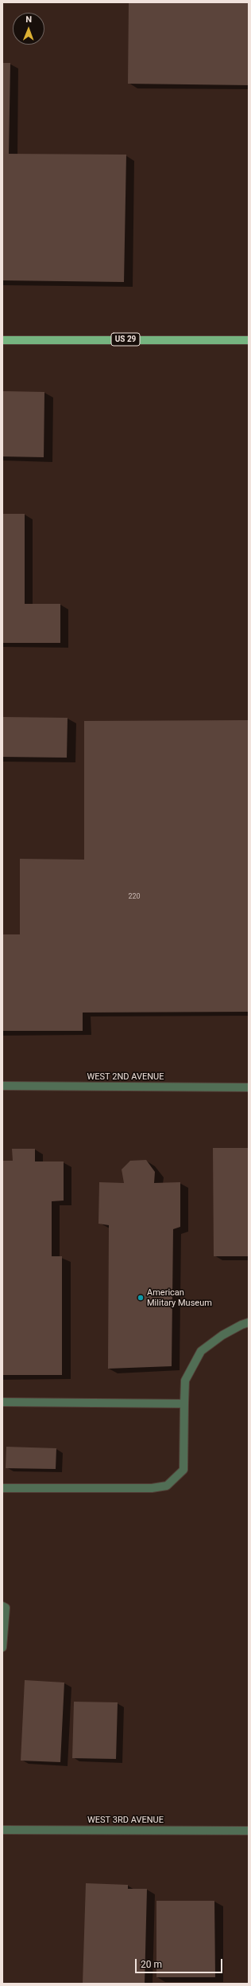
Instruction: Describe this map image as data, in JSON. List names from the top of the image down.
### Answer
{
  "streets": {
    "main road": ["US 29"],
    "street": ["WEST 2ND AVENUE", "WEST 3RD AVENUE"]
  },
  "places": ["American Military Museum"],
  "house_numbers": ["220"],
  "scale_bar": "20 m",
  "north": "top"
}
